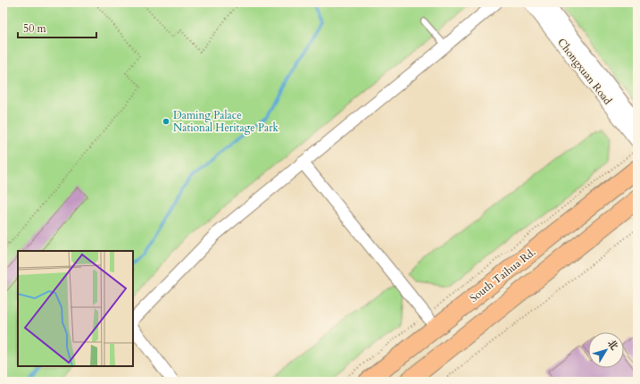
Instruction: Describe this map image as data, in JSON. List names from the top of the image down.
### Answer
{
  "streets": {
    "main road": ["South Taihua Rd."],
    "street": ["Chongxuan Road"]
  },
  "places": ["Daming Palace National Heritage Park"],
  "scale_bar": "50 m",
  "north": "top right"
}
